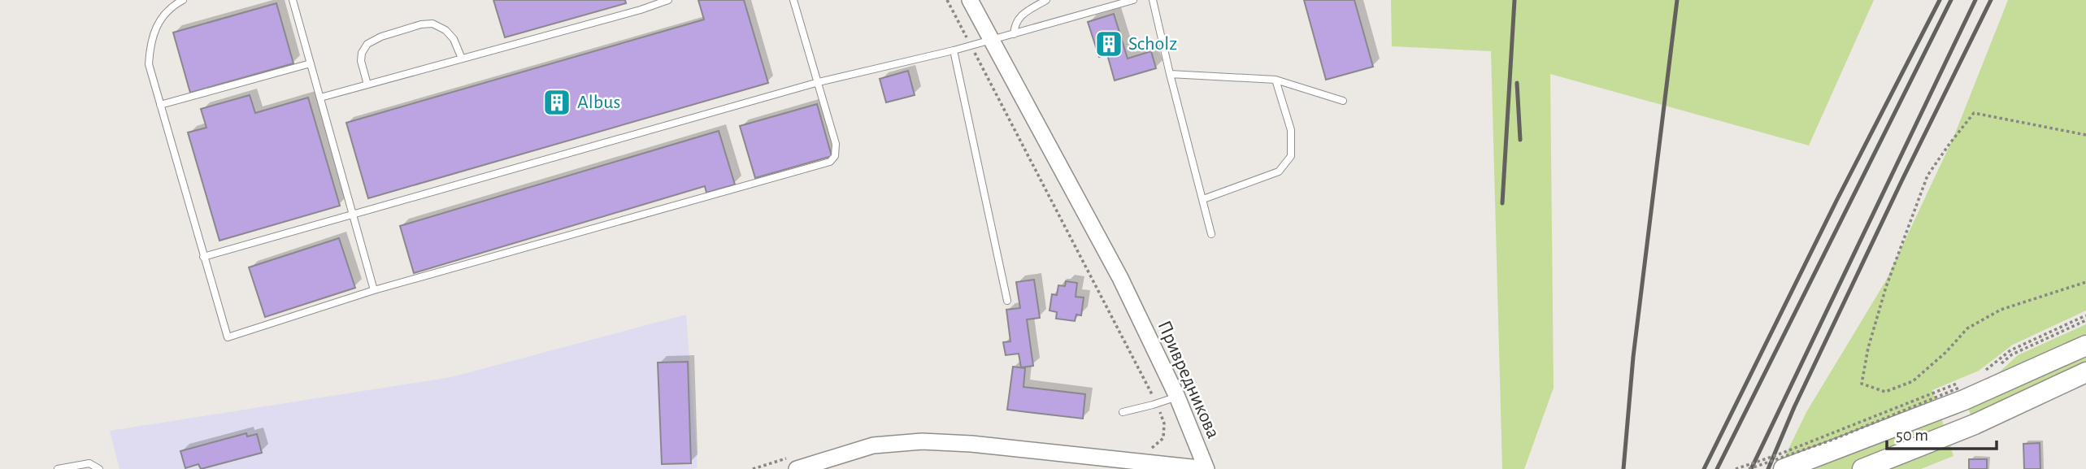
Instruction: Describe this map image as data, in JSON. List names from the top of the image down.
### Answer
{
  "streets": {
    "street": ["Привредникова"]
  },
  "places": {
    "building": ["Scholz", "Albus"]
  },
  "scale_bar": "50 m"
}
